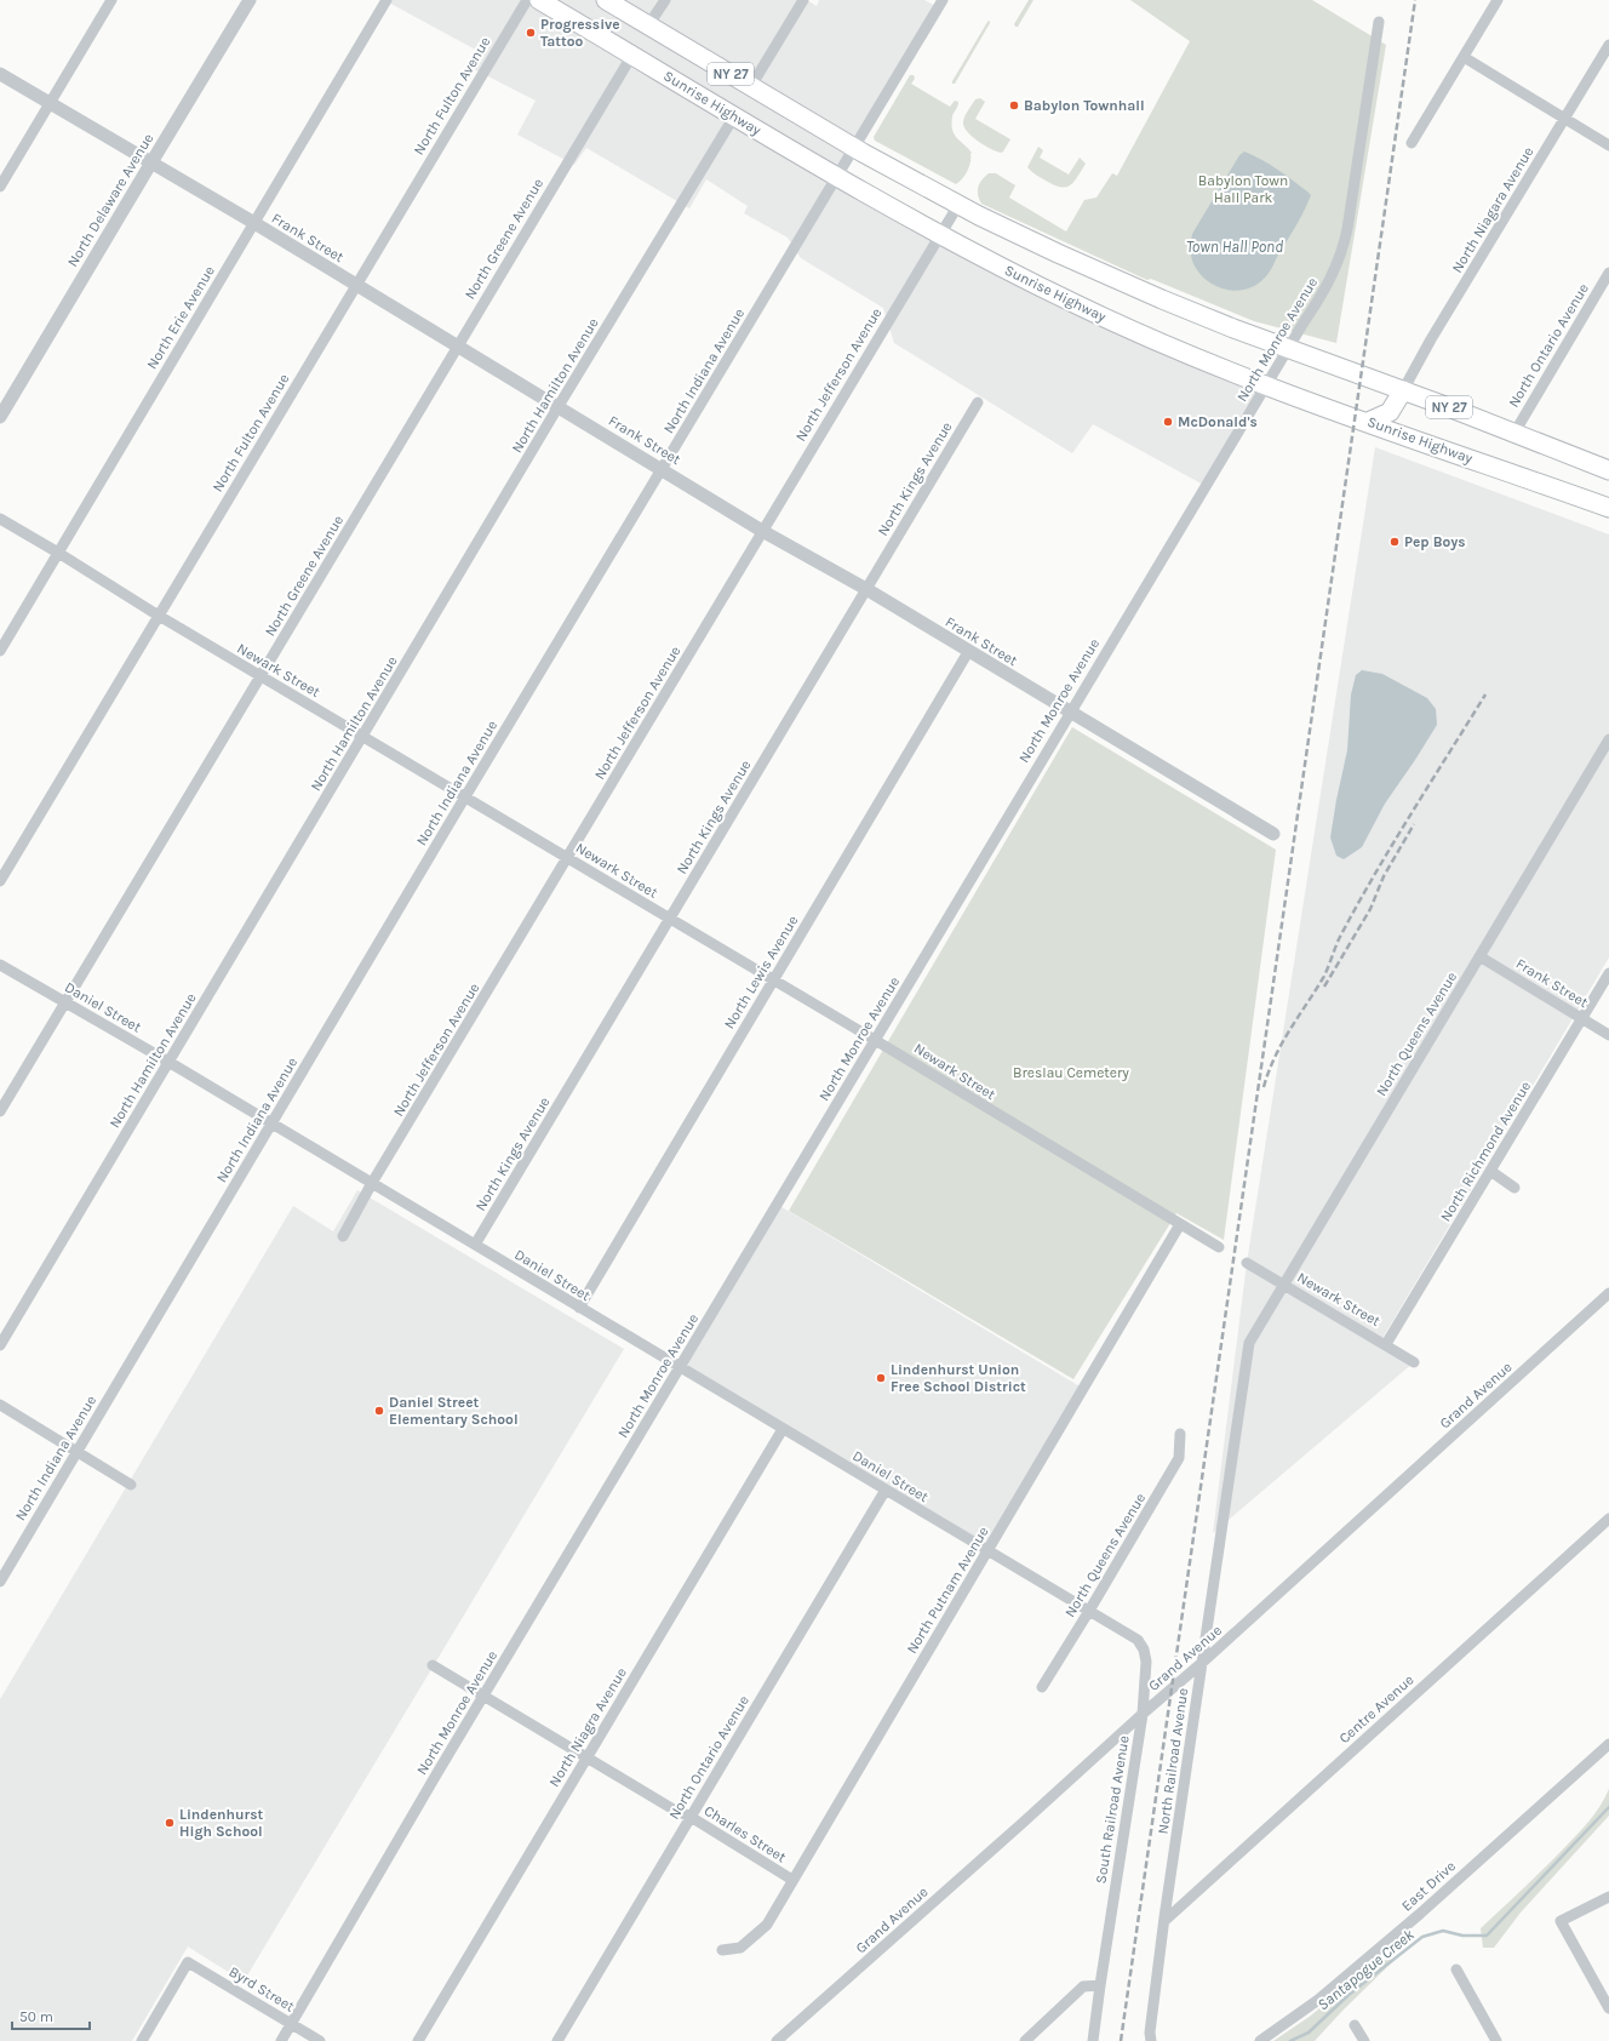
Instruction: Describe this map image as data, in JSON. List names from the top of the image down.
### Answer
{
  "streets": {
    "highway": ["NY 27", "Sunrise Highway"],
    "street": [
      "North Fulton Avenue",
      "North Delaware Avenue",
      "North Niagara Avenue",
      "Frank Street",
      "North Greene Avenue",
      "North Erie Avenue",
      "North Monroe Avenue",
      "North Ontario Avenue",
      "North Indiana Avenue",
      "North Jefferson Avenue",
      "North Hamilton Avenue",
      "North Kings Avenue",
      "Newark Street",
      "North Lewis Avenue",
      "Daniel Street",
      "North Queens Avenue",
      "North Richmond Avenue",
      "Grand Avenue",
      "North Putnam Avenue",
      "Centre Avenue",
      "North Niagra Avenue",
      "North Railroad Avenue",
      "South Railroad Avenue",
      "Charles Street",
      "East Drive",
      "Byrd Street"
    ]
  },
  "crossings": [
    ["NY 27", "North Niagara Avenue"],
    ["NY 27", "North Monroe Avenue"],
    ["NY 27", "North Ontario Avenue"],
    ["NY 27", "North Indiana Avenue"],
    ["NY 27", "North Jefferson Avenue"],
    ["North Fulton Avenue", "Frank Street"],
    ["North Fulton Avenue", "Newark Street"],
    ["Sunrise Highway", "North Greene Avenue"],
    ["Sunrise Highway", "North Monroe Avenue"],
    ["Sunrise Highway", "North Indiana Avenue"],
    ["Sunrise Highway", "North Jefferson Avenue"],
    ["Sunrise Highway", "North Hamilton Avenue"],
    ["North Delaware Avenue", "Frank Street"],
    ["Frank Street", "North Greene Avenue"],
    ["Frank Street", "North Erie Avenue"],
    ["Frank Street", "North Monroe Avenue"],
    ["Frank Street", "North Indiana Avenue"],
    ["Frank Street", "North Jefferson Avenue"],
    ["Frank Street", "North Hamilton Avenue"],
    ["Frank Street", "North Kings Avenue"],
    ["Frank Street", "North Lewis Avenue"],
    ["Frank Street", "North Queens Avenue"],
    ["Frank Street", "North Richmond Avenue"],
    ["North Greene Avenue", "Newark Street"],
    ["North Greene Avenue", "Daniel Street"],
    ["North Erie Avenue", "Newark Street"],
    ["North Monroe Avenue", "Newark Street"],
    ["North Monroe Avenue", "Daniel Street"],
    ["North Monroe Avenue", "Charles Street"],
    ["North Monroe Avenue", "Byrd Street"],
    ["North Ontario Avenue", "Daniel Street"],
    ["North Ontario Avenue", "Charles Street"],
    ["North Indiana Avenue", "Newark Street"],
    ["North Indiana Avenue", "Daniel Street"],
    ["North Jefferson Avenue", "Newark Street"],
    ["North Jefferson Avenue", "Daniel Street"],
    ["North Hamilton Avenue", "Newark Street"],
    ["North Hamilton Avenue", "Daniel Street"],
    ["North Kings Avenue", "Newark Street"],
    ["North Kings Avenue", "Daniel Street"],
    ["Newark Street", "North Lewis Avenue"],
    ["Newark Street", "North Queens Avenue"],
    ["Newark Street", "North Richmond Avenue"],
    ["Newark Street", "North Putnam Avenue"],
    ["North Lewis Avenue", "Daniel Street"],
    ["Daniel Street", "North Queens Avenue"],
    ["Daniel Street", "North Putnam Avenue"],
    ["Daniel Street", "North Niagra Avenue"],
    ["Daniel Street", "South Railroad Avenue"],
    ["North Queens Avenue", "North Railroad Avenue"],
    ["North Queens Avenue", "South Railroad Avenue"],
    ["Grand Avenue", "North Railroad Avenue"],
    ["Grand Avenue", "South Railroad Avenue"],
    ["North Putnam Avenue", "Charles Street"],
    ["Centre Avenue", "North Railroad Avenue"],
    ["North Niagra Avenue", "Charles Street"]
  ],
  "water": ["Town Hall Pond", "Santapogue Creek"],
  "parks": ["Babylon Town Hall Park", "Breslau Cemetery"],
  "places": [
    "Progressive Tattoo",
    "Babylon Townhall",
    "McDonald's",
    "Pep Boys",
    "Lindenhurst Union Free School District",
    "Daniel Street Elementary School",
    "Lindenhurst High School"
  ],
  "scale_bar": "50 m"
}
